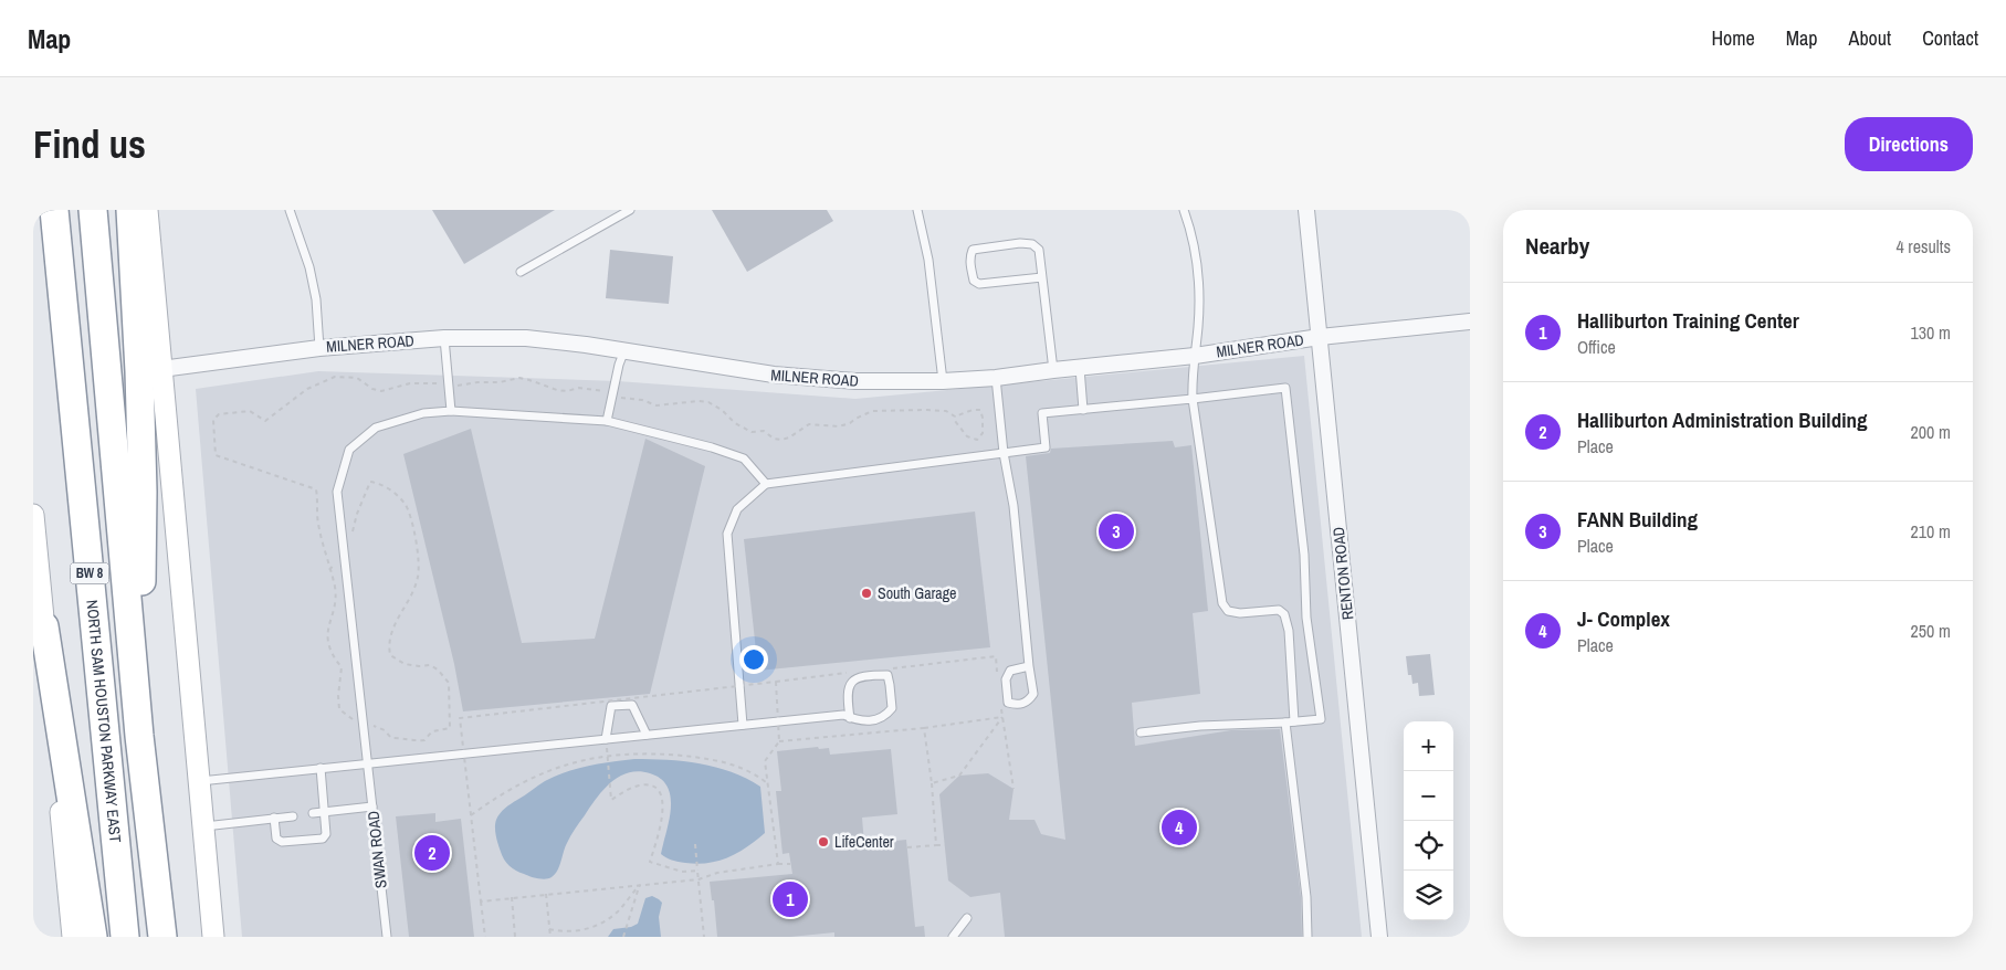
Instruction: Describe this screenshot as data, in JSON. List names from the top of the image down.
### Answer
{
  "streets": {
    "highway": ["BW 8", "NORTH SAM HOUSTON PARKWAY EAST"],
    "street": ["MILNER ROAD", "RENTON ROAD"],
    "lane": ["SWAN ROAD"]
  },
  "crossings": [
    ["MILNER ROAD", "RENTON ROAD"]
  ],
  "places": ["South Garage", "LifeCenter"],
  "page": {
    "header": "Map",
    "nav": [
      "Home",
      "Map",
      "About",
      "Contact"
    ],
    "buttons": "Directions",
    "title": "Find us",
    "heading": ["Nearby", "4 results"],
    "list": [
      {
        "mark": "1",
        "name": "Halliburton Training Center",
        "note": "Office",
        "value": "130 m"
      },
      {
        "mark": "2",
        "name": "Halliburton Administration Building",
        "note": "Place",
        "value": "200 m"
      },
      {
        "mark": "3",
        "name": "FANN Building",
        "note": "Place",
        "value": "210 m"
      },
      {
        "mark": "4",
        "name": "J- Complex",
        "note": "Place",
        "value": "250 m"
      }
    ],
    "pins": [
      "3",
      "4",
      "2",
      "1"
    ],
    "map_buttons": ["+", "−"]
  }
}
